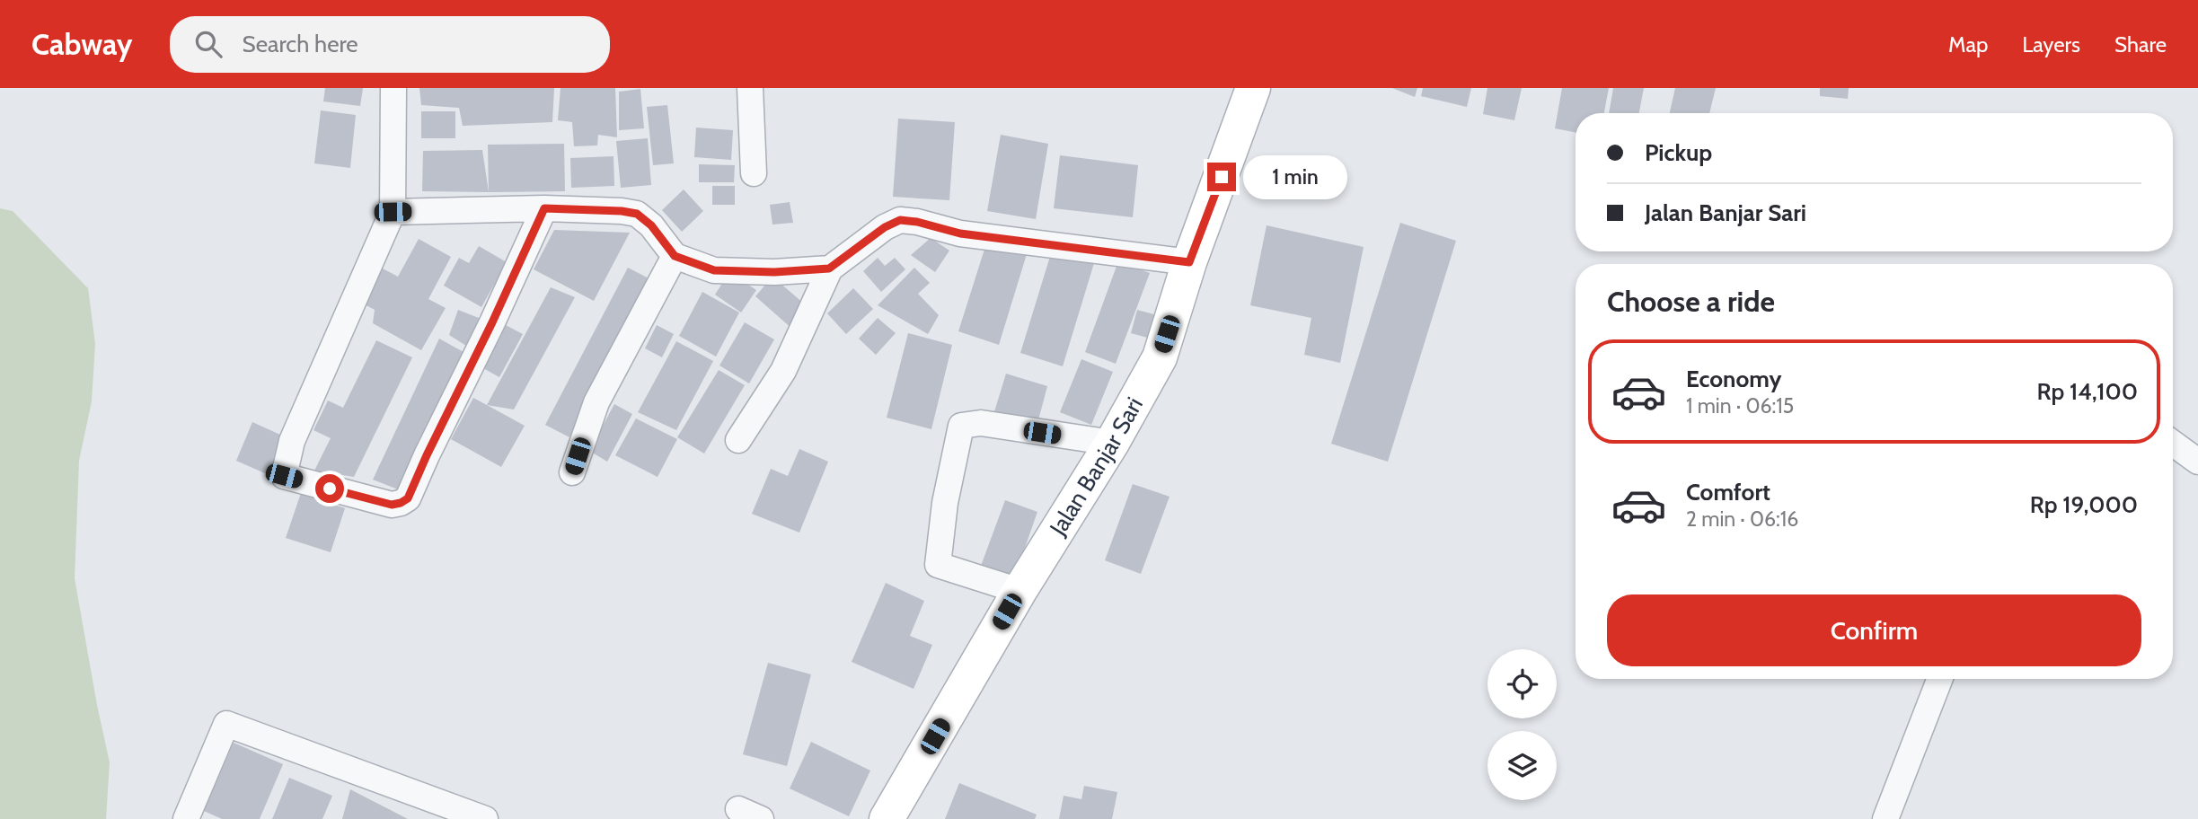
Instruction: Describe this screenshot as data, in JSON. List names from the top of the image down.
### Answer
{
  "streets": {
    "street": ["Jalan Banjar Sari"]
  },
  "page": {
    "header": "Cabway",
    "search": "Search here",
    "nav": ["Map", "Layers", "Share"],
    "banner": ["Pickup", "Jalan Banjar Sari"],
    "bubble": "1 min",
    "heading": "Choose a ride",
    "list": [
      {
        "name": "Economy",
        "note": "1 min · 06:15",
        "value": "Rp 14,100"
      },
      {
        "name": "Comfort",
        "note": "2 min · 06:16",
        "value": "Rp 19,000"
      }
    ],
    "buttons": "Confirm"
  }
}
